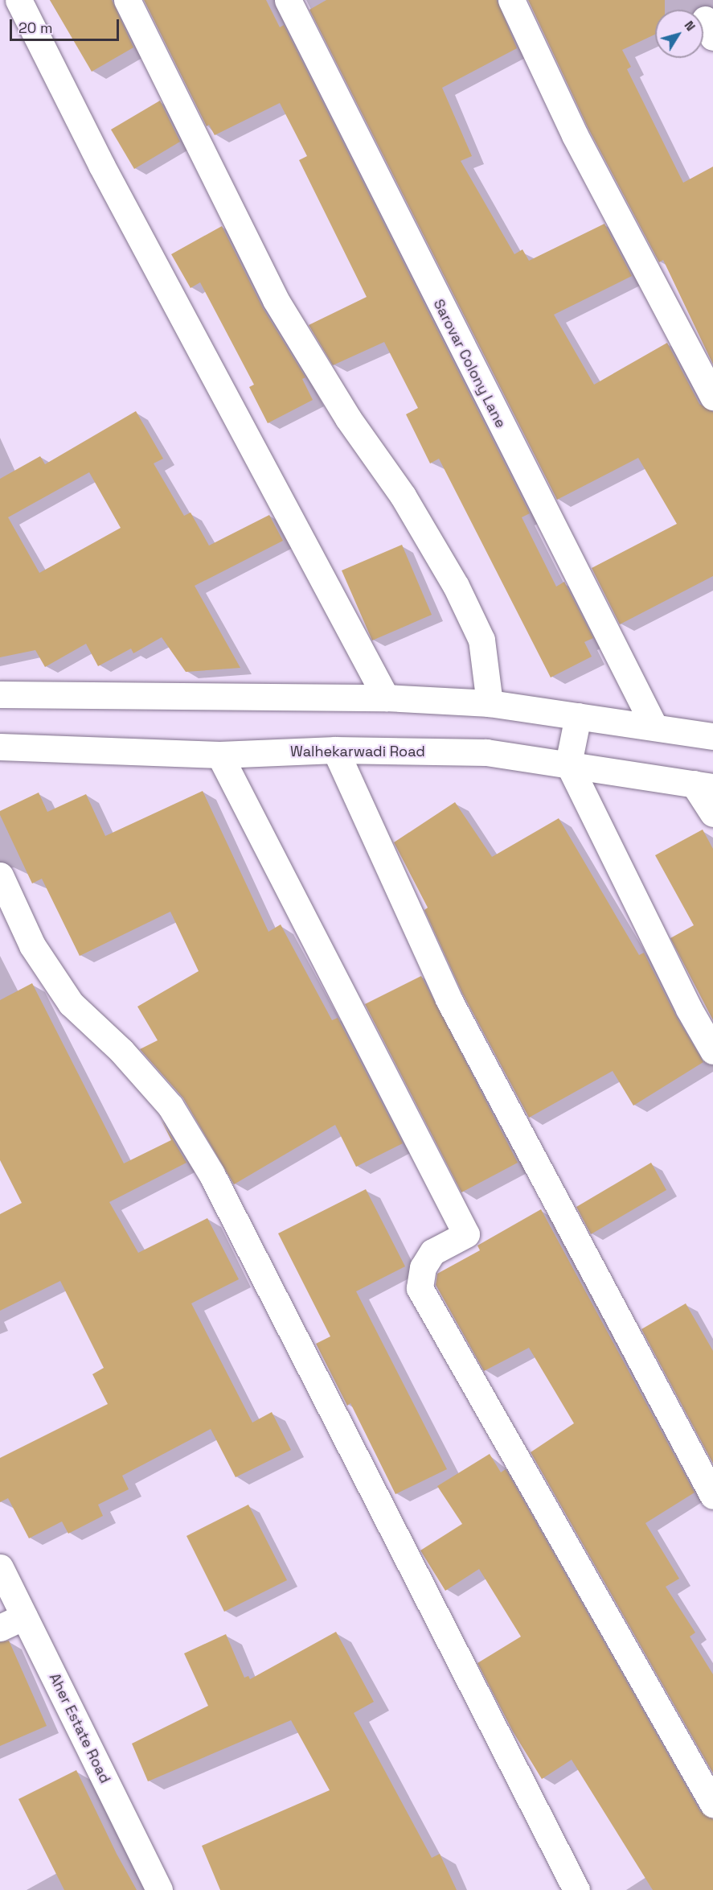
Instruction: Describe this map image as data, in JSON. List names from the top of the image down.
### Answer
{
  "streets": {
    "street": ["Sarovar Colony Lane", "Walhekarwadi Road", "Aher Estate Road"]
  },
  "scale_bar": "20 m",
  "north": "top right"
}
